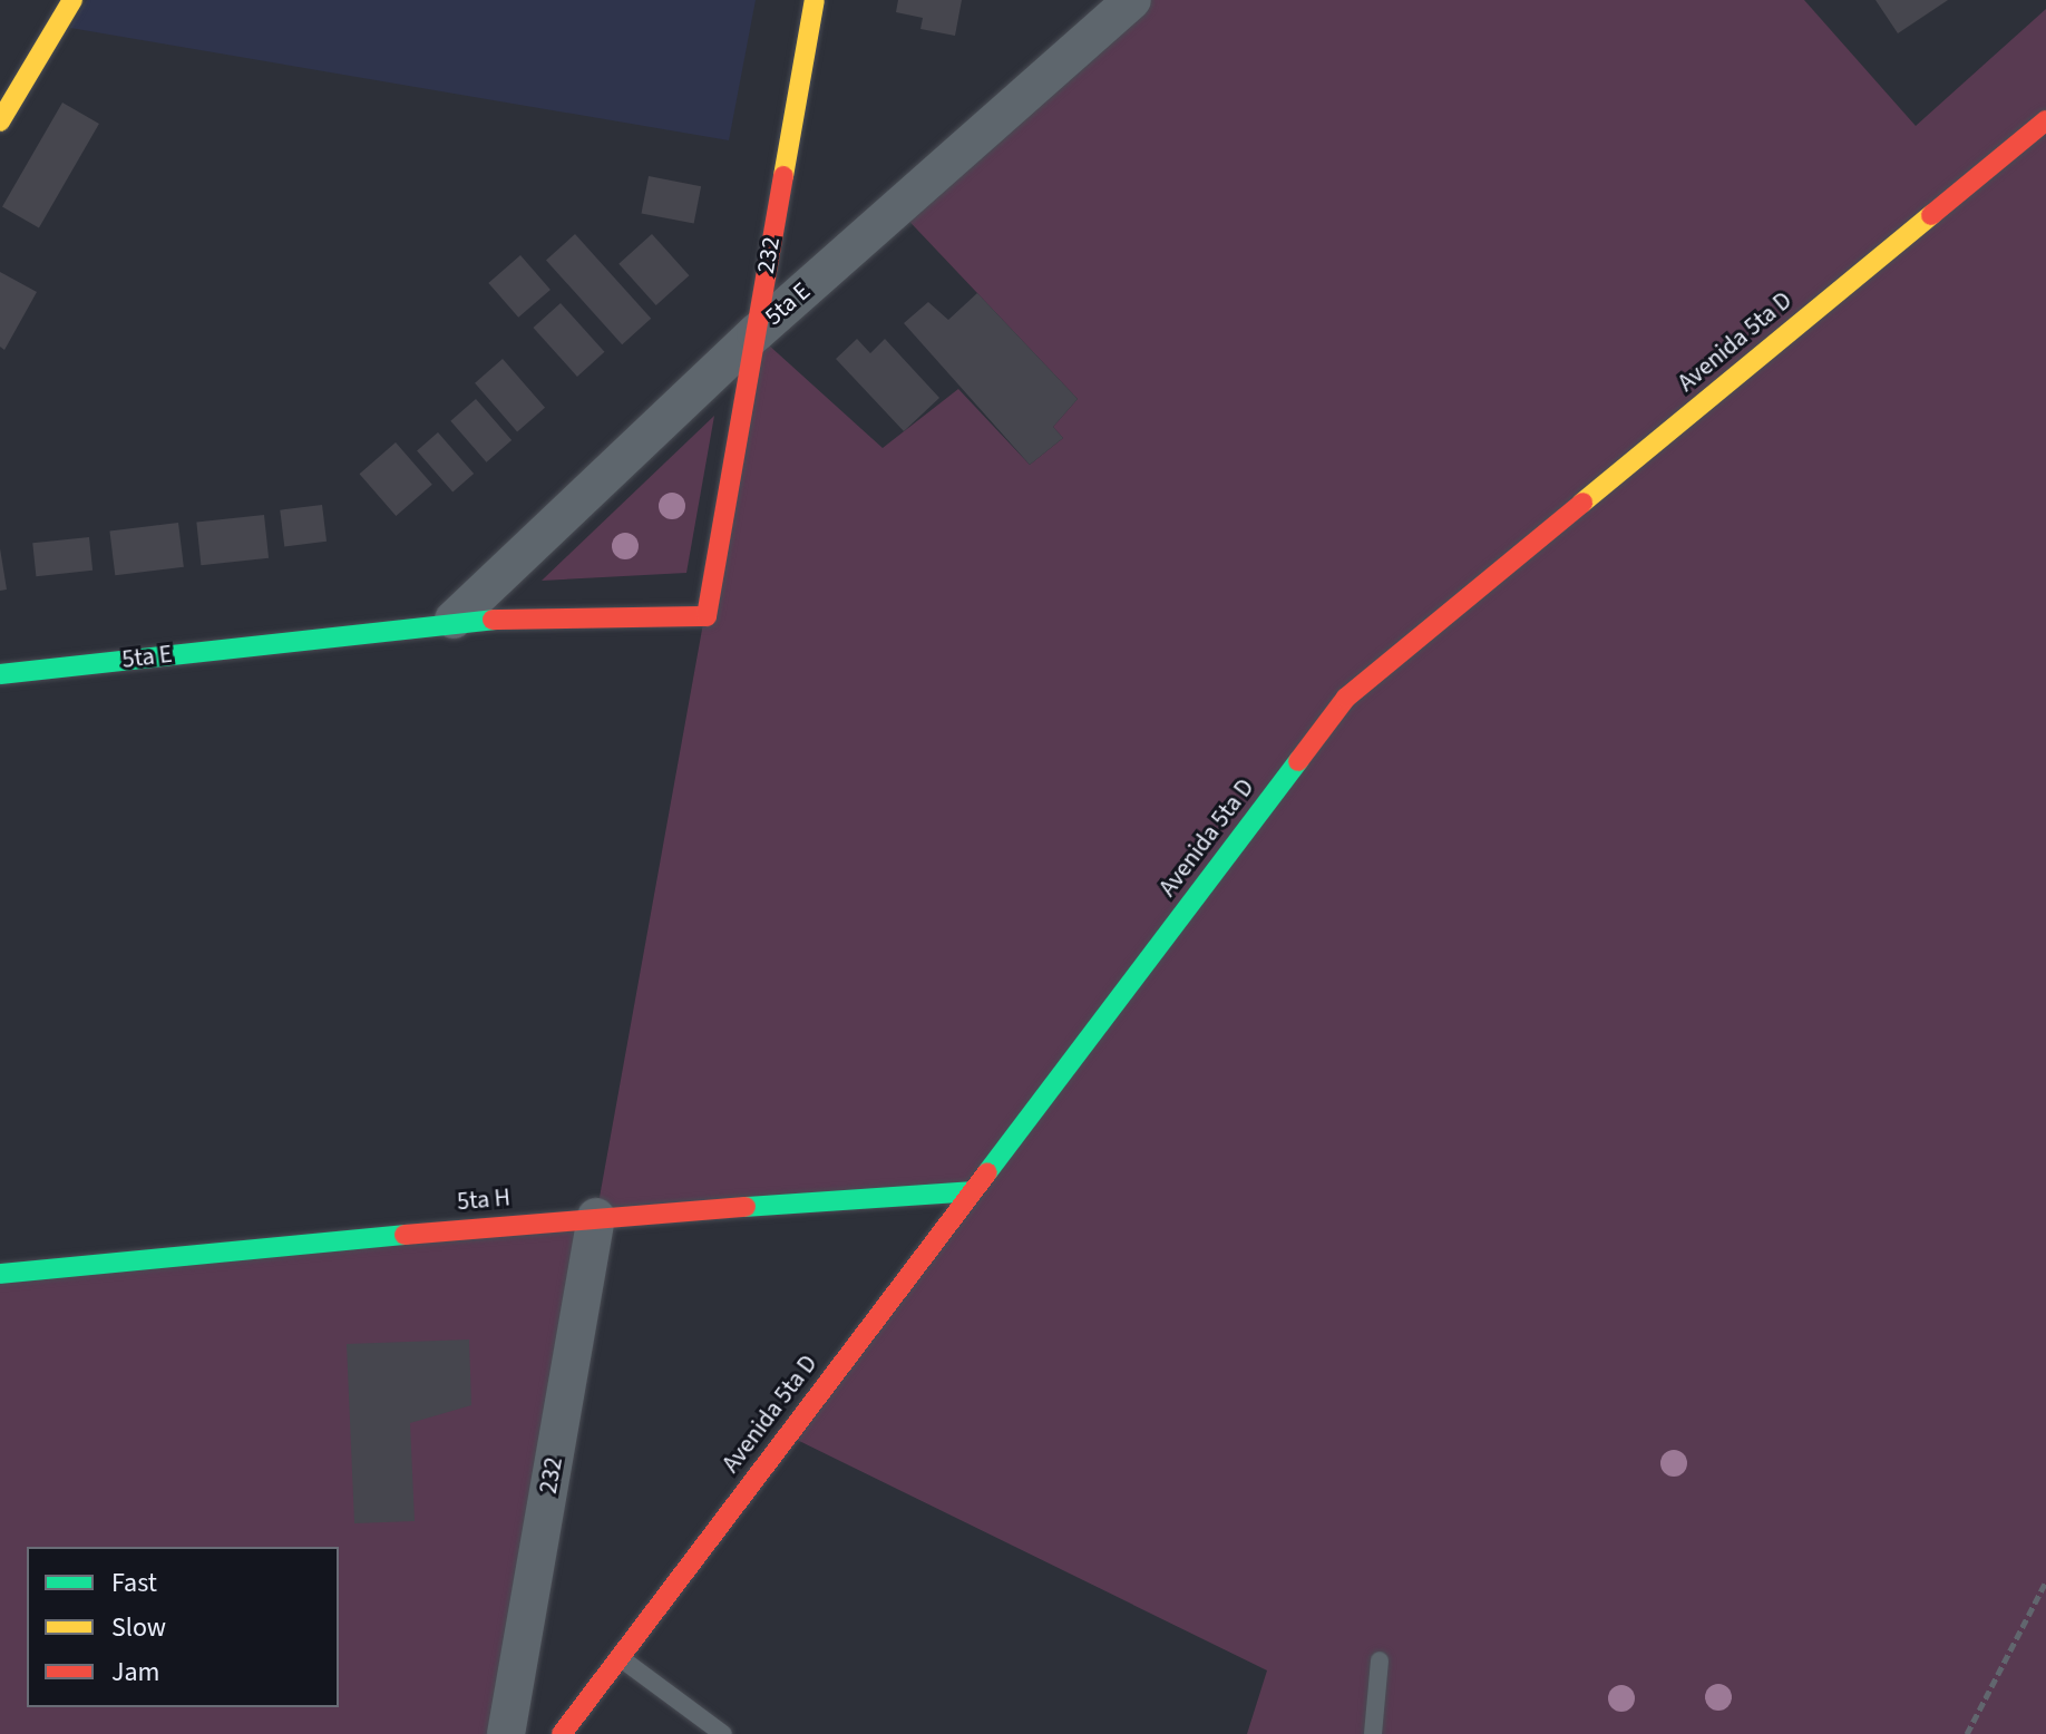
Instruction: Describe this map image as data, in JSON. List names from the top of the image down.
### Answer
{
  "streets": {
    "street": [
      "232",
      "5ta E",
      "Avenida 5ta D",
      "5ta H"
    ]
  },
  "crossings": [
    ["232", "5ta E"],
    ["232", "5ta H"],
    ["Avenida 5ta D", "5ta H"]
  ],
  "legend": ["Fast", "Slow", "Jam"]
}
